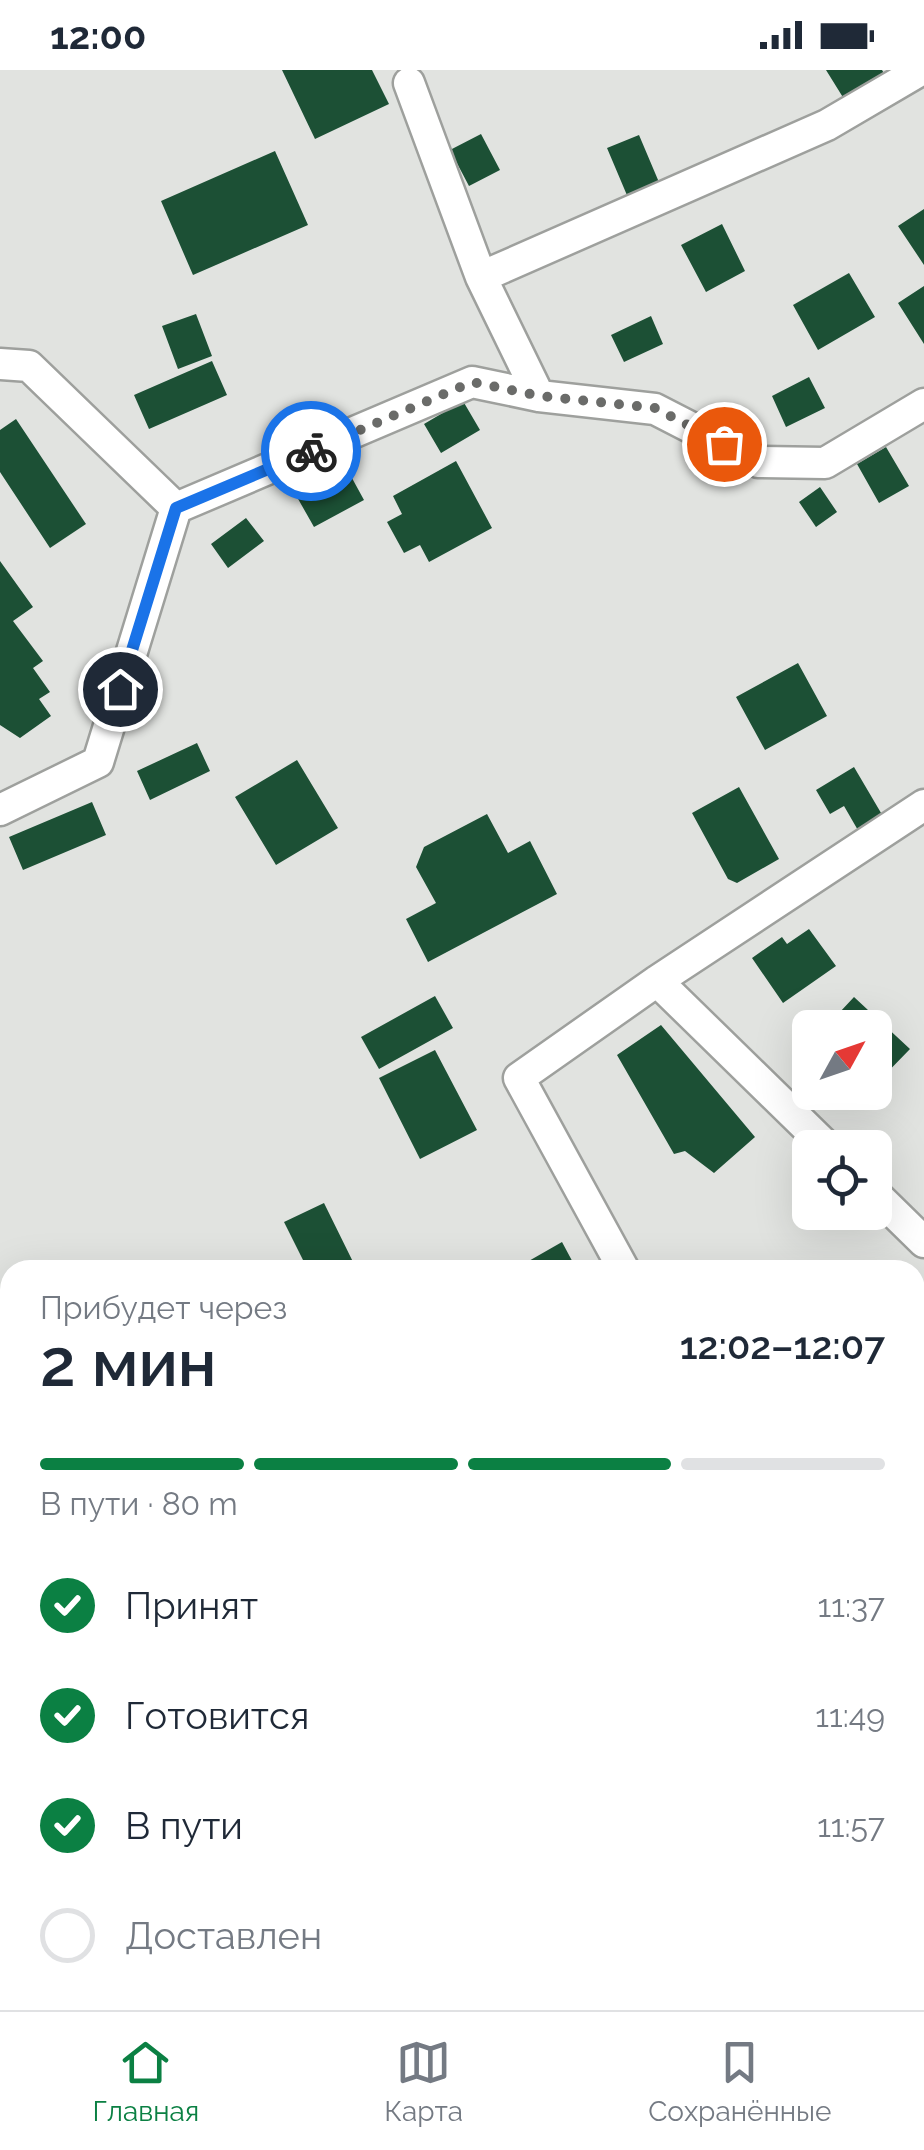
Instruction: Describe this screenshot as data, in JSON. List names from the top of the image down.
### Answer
{
  "north": "top right",
  "page": {
    "status": "12:00",
    "heading": ["2 мин", "Прибудет через", "12:02–12:07"],
    "bar": "В пути · 80 m",
    "list": [
      ["Принят", "11:37"],
      ["Готовится", "11:49"],
      ["В пути", "11:57"],
      "Доставлен"
    ],
    "tabs": ["Главная", "Карта", "Сохранённые"]
  }
}
